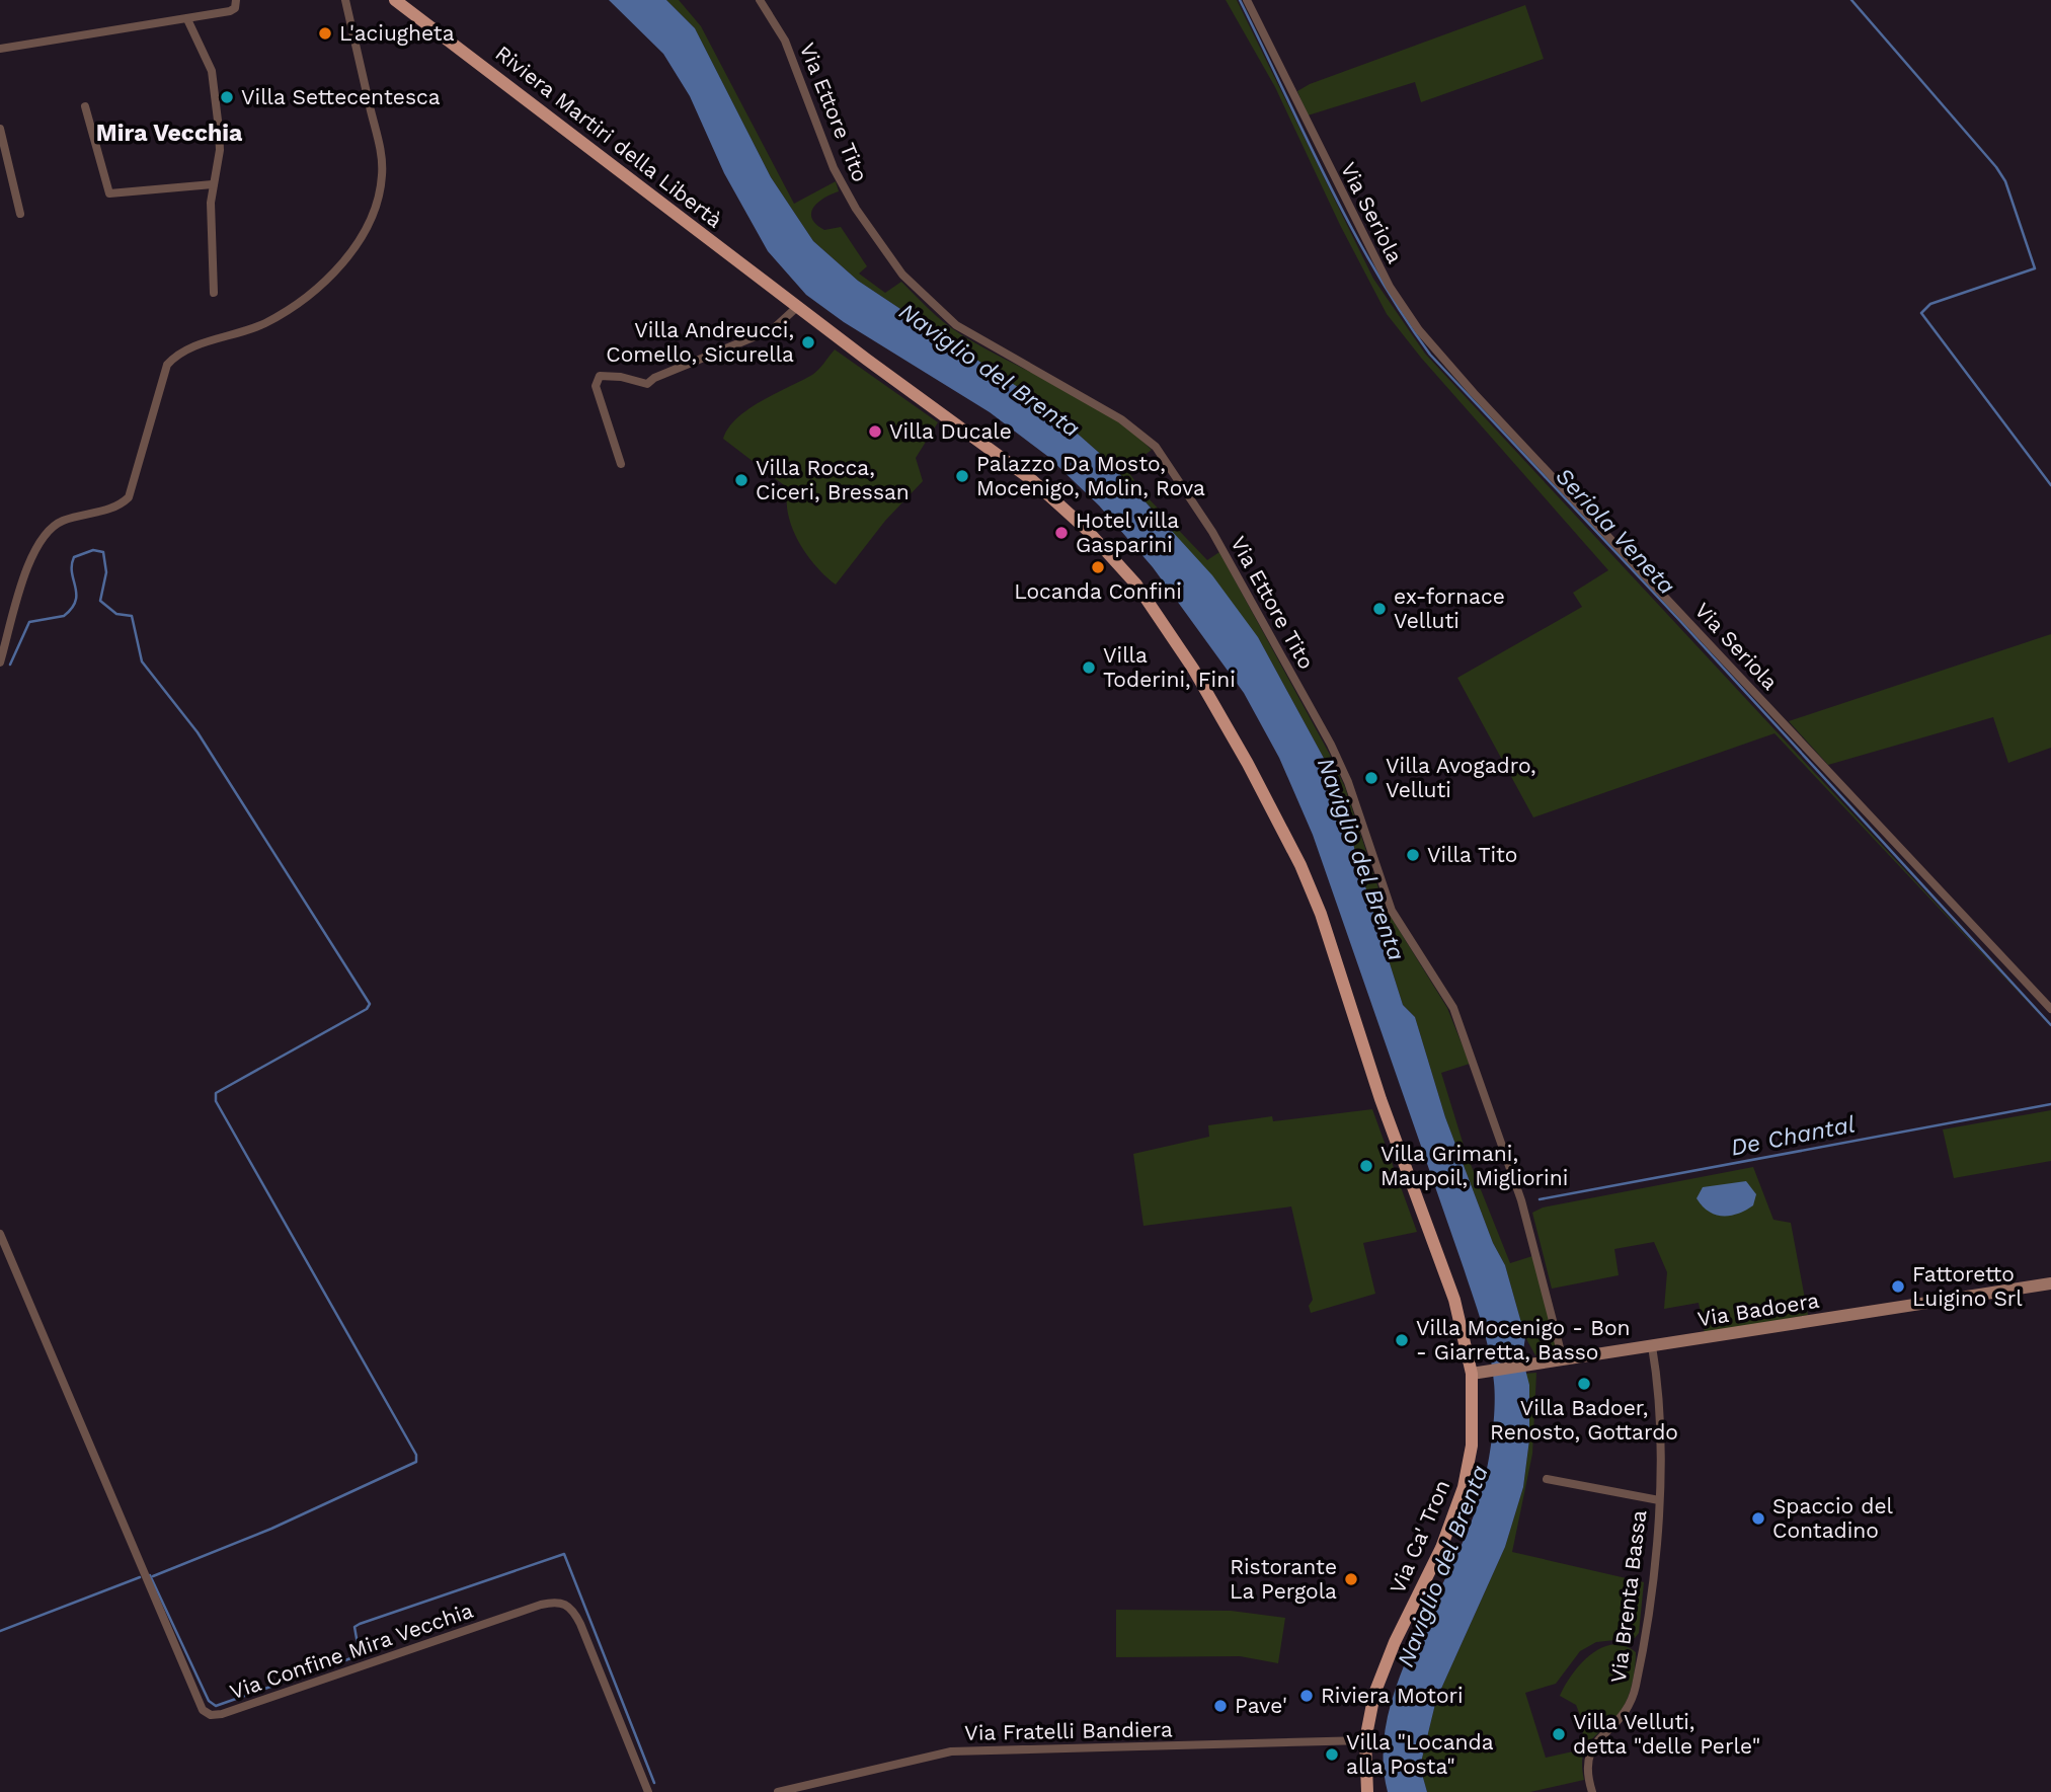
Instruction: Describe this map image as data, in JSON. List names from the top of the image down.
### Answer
{
  "streets": {
    "main road": ["Riviera Martiri della Libertà", "Via Badoera", "Via Ca' Tron"],
    "street": [
      "Via Ettore Tito",
      "Via Seriola",
      "Via Brenta Bassa",
      "Via Confine Mira Vecchia",
      "Via Fratelli Bandiera"
    ]
  },
  "crossings": [
    ["Via Ettore Tito", "Via Badoera"],
    ["Riviera Martiri della Libertà", "Via Badoera"],
    ["Riviera Martiri della Libertà", "Via Ca' Tron"],
    ["Via Badoera", "Via Ca' Tron"],
    ["Via Badoera", "Via Brenta Bassa"],
    ["Via Ca' Tron", "Via Fratelli Bandiera"]
  ],
  "districts": ["Mira Vecchia"],
  "water": ["Naviglio del Brenta", "Seriola Veneta", "De Chantal"],
  "places": [
    "L'aciugheta",
    "Villa Settecentesca",
    "Villa Andreucci, Comello, Sicurella",
    "Villa Ducale",
    "Palazzo Da Mosto, Mocenigo, Molin, Rova",
    "Villa Rocca, Ciceri, Bressan",
    "Hotel villa Gasparini",
    "Locanda Confini",
    "ex-fornace Velluti",
    "Villa Toderini, Fini",
    "Villa Avogadro, Velluti",
    "Villa Tito",
    "Villa Grimani, Maupoil, Migliorini",
    "Fattoretto Luigino Srl",
    "Villa Mocenigo - Bon - Giarretta, Basso",
    "Villa Badoer, Renosto, Gottardo",
    "Spaccio del Contadino",
    "Ristorante La Pergola",
    "Riviera Motori",
    "Pave'",
    "Villa Velluti, detta \"delle Perle\"",
    "Villa \"Locanda alla Posta\""
  ]
}
